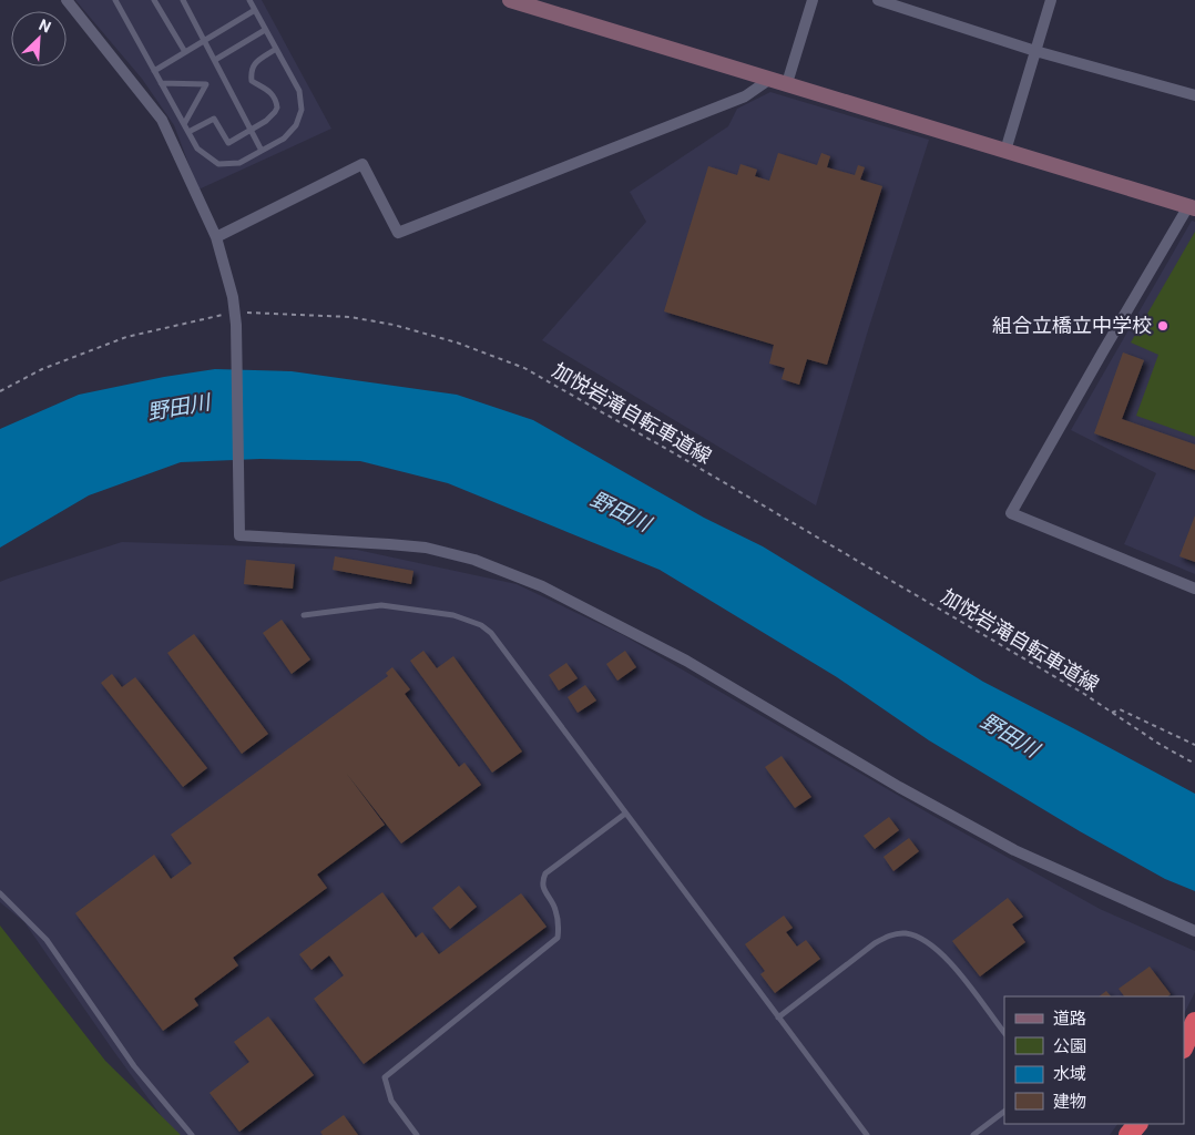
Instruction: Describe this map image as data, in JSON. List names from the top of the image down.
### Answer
{
  "streets": {
    "path": ["加悦岩滝自転車道線"]
  },
  "water": ["野田川"],
  "places": ["組合立橋立中学校"],
  "legend": [
    "道路",
    "公園",
    "水域",
    "建物"
  ],
  "north": "top right"
}
